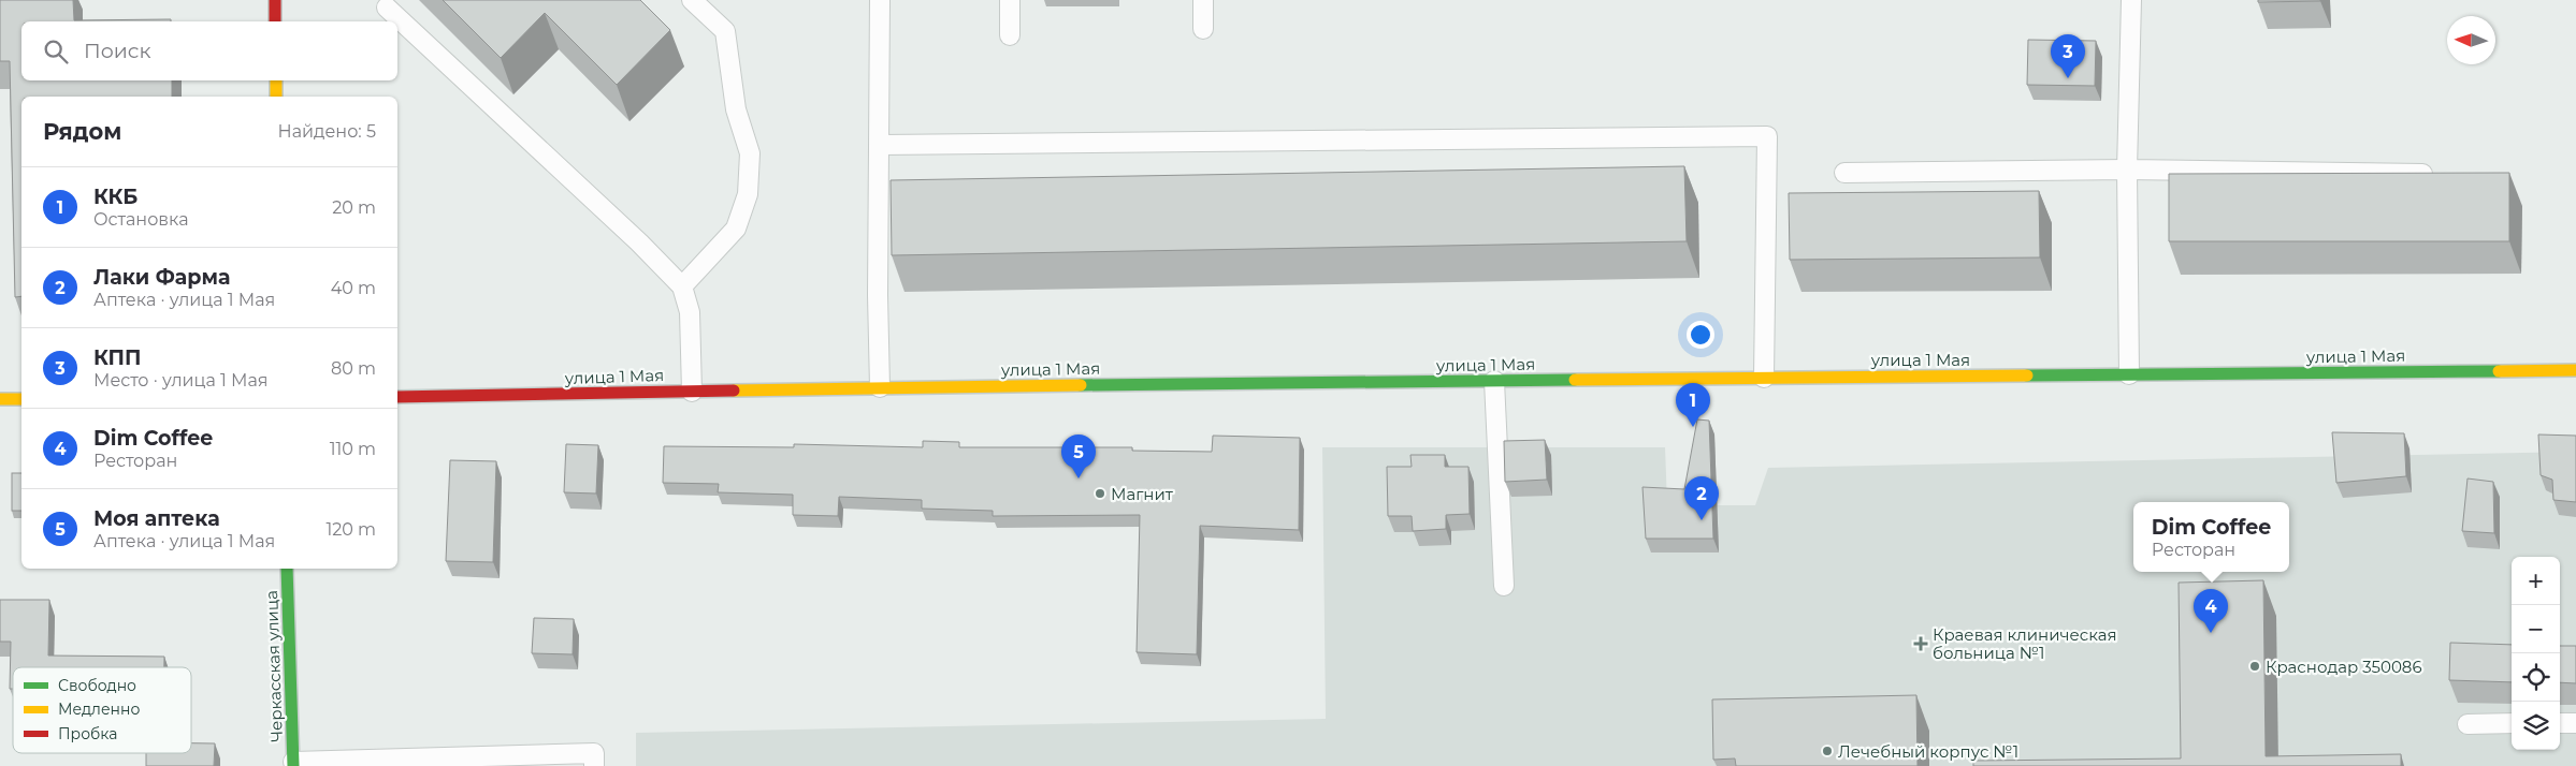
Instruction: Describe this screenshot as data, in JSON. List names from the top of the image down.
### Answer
{
  "streets": {
    "street": ["улица 1 Мая", "Черкасская улица"]
  },
  "places": {
    "other": ["Магнит", "Краснодар 350086", "Лечебный корпус №1"],
    "health": ["Краевая клиническая больница №1"]
  },
  "legend": ["Свободно", "Медленно", "Пробка"],
  "north": "left",
  "page": {
    "search": "Поиск",
    "pins": [
      "3",
      "1",
      "5",
      "2",
      "4"
    ],
    "heading": ["Рядом", "Найдено: 5"],
    "list": [
      {
        "mark": "1",
        "name": "ККБ",
        "note": "Остановка",
        "value": "20 m"
      },
      {
        "mark": "2",
        "name": "Лаки Фарма",
        "note": "Аптека · улица 1 Мая",
        "value": "40 m"
      },
      {
        "mark": "3",
        "name": "КПП",
        "note": "Место · улица 1 Мая",
        "value": "80 m"
      },
      {
        "mark": "4",
        "name": "Dim Coffee",
        "note": "Ресторан",
        "value": "110 m"
      },
      {
        "mark": "5",
        "name": "Моя аптека",
        "note": "Аптека · улица 1 Мая",
        "value": "120 m"
      }
    ],
    "popup": ["Dim Coffee", "Ресторан"],
    "map_buttons": ["+", "−"]
  }
}
